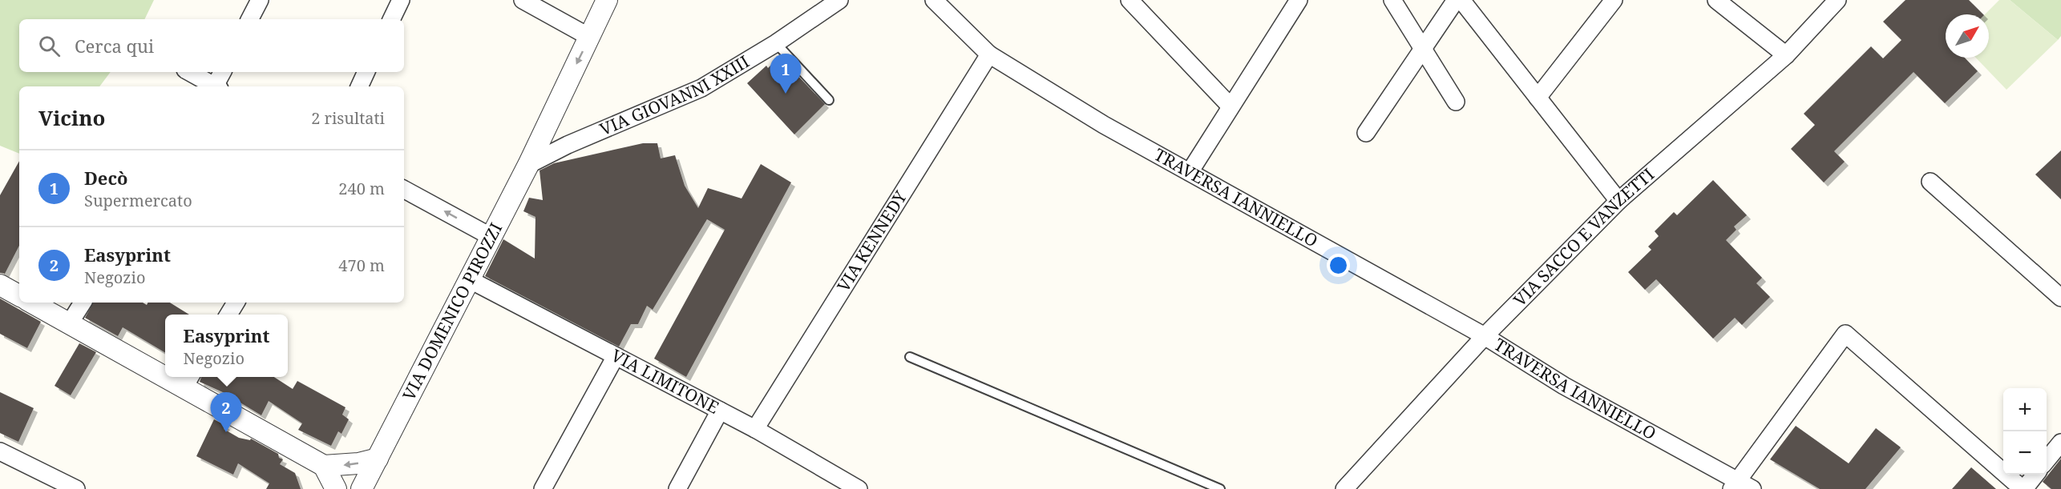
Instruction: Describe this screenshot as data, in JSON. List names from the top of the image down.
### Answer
{
  "streets": {
    "street": [
      "VIA GIOVANNI XXIII",
      "TRAVERSA IANNIELLO",
      "VIA SACCO E VANZETTI",
      "VIA KENNEDY",
      "VIA DOMENICO PIROZZI",
      "VIA LIMITONE"
    ]
  },
  "crossings": [
    ["VIA GIOVANNI XXIII", "VIA DOMENICO PIROZZI"],
    ["TRAVERSA IANNIELLO", "VIA SACCO E VANZETTI"],
    ["TRAVERSA IANNIELLO", "VIA KENNEDY"],
    ["VIA KENNEDY", "VIA LIMITONE"],
    ["VIA DOMENICO PIROZZI", "VIA LIMITONE"]
  ],
  "north": "top right",
  "page": {
    "search": "Cerca qui",
    "pins": ["1", "2"],
    "heading": ["Vicino", "2 risultati"],
    "list": [
      {
        "mark": "1",
        "name": "Decò",
        "note": "Supermercato",
        "value": "240 m"
      },
      {
        "mark": "2",
        "name": "Easyprint",
        "note": "Negozio",
        "value": "470 m"
      }
    ],
    "popup": ["Easyprint", "Negozio"],
    "map_buttons": ["+", "−"]
  }
}
